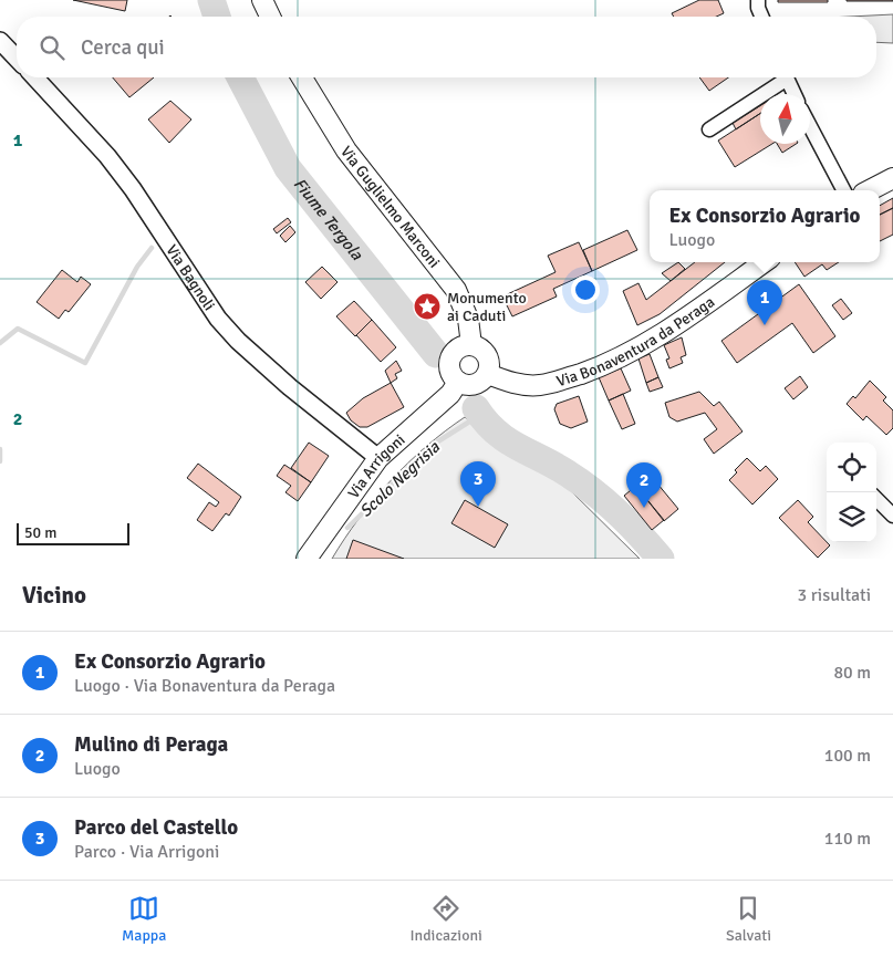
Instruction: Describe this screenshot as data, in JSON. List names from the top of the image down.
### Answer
{
  "streets": {
    "main road": ["Via Guglielmo Marconi", "Via Bonaventura da Peraga", "Via Arrigoni"],
    "street": ["Via Bagnoli"]
  },
  "crossings": [
    ["Via Guglielmo Marconi", "Via Bonaventura da Peraga"],
    ["Via Guglielmo Marconi", "Via Arrigoni"],
    ["Via Bagnoli", "Via Arrigoni"],
    ["Via Bonaventura da Peraga", "Via Arrigoni"]
  ],
  "water": ["Fiume Tergola", "Scolo Negrisia"],
  "places": {
    "place": ["Monumento ai Caduti"]
  },
  "scale_bar": "50 m",
  "north": "top",
  "page": {
    "search": "Cerca qui",
    "popup": ["Ex Consorzio Agrario", "Luogo"],
    "pins": ["1", "3", "2"],
    "scale": "50 m",
    "heading": ["Vicino", "3 risultati"],
    "list": [
      {
        "mark": "1",
        "name": "Ex Consorzio Agrario",
        "note": "Luogo · Via Bonaventura da Peraga",
        "value": "80 m"
      },
      {
        "mark": "2",
        "name": "Mulino di Peraga",
        "note": "Luogo",
        "value": "100 m"
      },
      {
        "mark": "3",
        "name": "Parco del Castello",
        "note": "Parco · Via Arrigoni",
        "value": "110 m"
      }
    ],
    "nav": ["Mappa", "Indicazioni", "Salvati"]
  },
  "grid": {
    "rows": ["1", "2"]
  }
}
